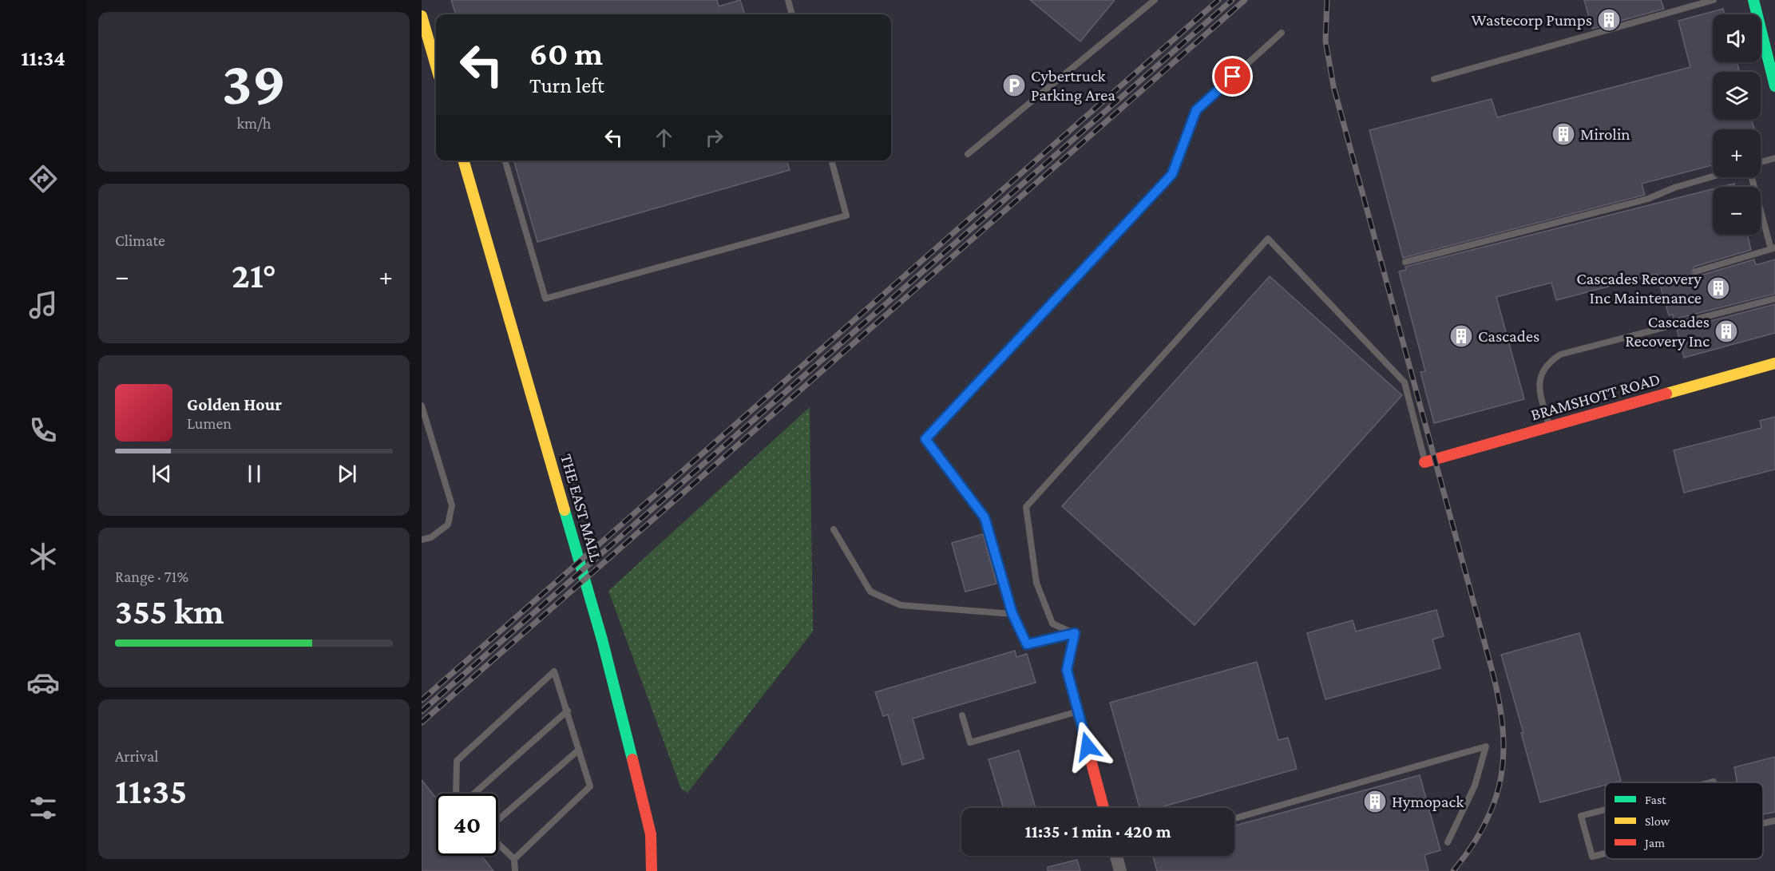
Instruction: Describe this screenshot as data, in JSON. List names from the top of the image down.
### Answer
{
  "streets": {
    "main road": ["BRAMSHOTT ROAD", "THE EAST MALL"]
  },
  "places": {
    "building": [
      "Wastecorp Pumps",
      "Mirolin",
      "Cascades Recovery Inc Maintenance",
      "Cascades Recovery Inc",
      "Cascades",
      "Hymopack"
    ],
    "parking": ["Cybertruck Parking Area"]
  },
  "legend": ["Fast", "Slow", "Jam"],
  "page": {
    "tabs": "11:34",
    "tile": [
      ["39", "km/h"],
      "Climate",
      ["Range · 71%", "355 km"],
      ["Arrival", "11:35"]
    ],
    "map_buttons": ["+", "−"],
    "turn": ["60 m", "Turn left"],
    "heat": ["−", "21°", "+"],
    "song": ["Golden Hour", "Lumen"],
    "limit": "40",
    "trip": "11:35 · 1 min · 420 m"
  }
}
